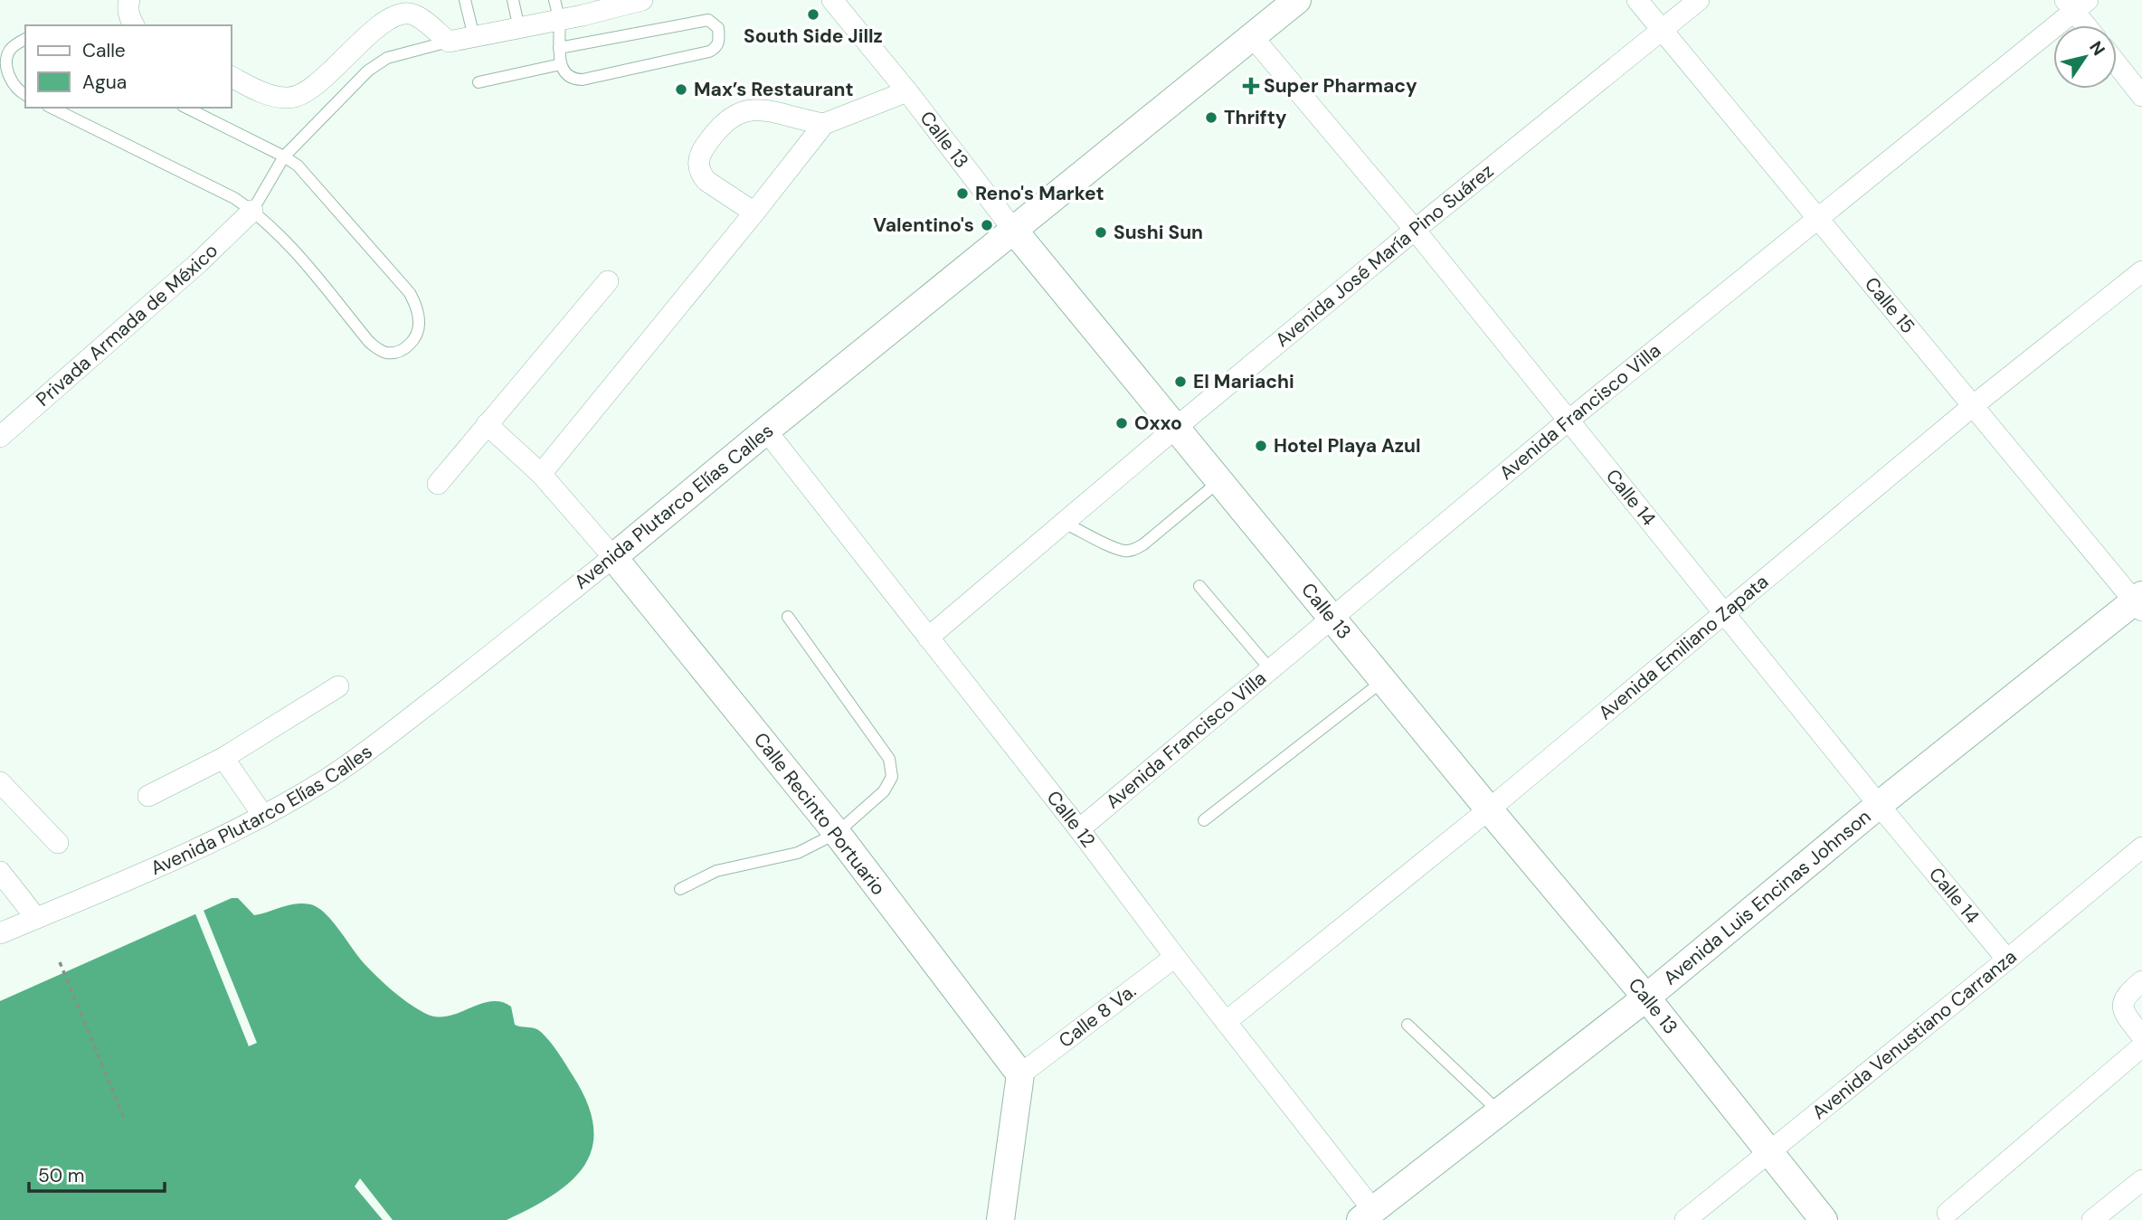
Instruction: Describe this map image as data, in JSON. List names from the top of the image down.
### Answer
{
  "streets": {
    "street": [
      "Calle 13",
      "Avenida José María Pino Suárez",
      "Calle 15",
      "Privada Armada de México",
      "Avenida Francisco Villa",
      "Calle 14",
      "Avenida Plutarco Elías Calles",
      "Avenida Emiliano Zapata",
      "Calle Recinto Portuario",
      "Calle 12",
      "Avenida Luis Encinas Johnson",
      "Calle 8 Va.",
      "Avenida Venustiano Carranza"
    ]
  },
  "crossings": [
    ["Calle 13", "Avenida José María Pino Suárez"],
    ["Calle 13", "Avenida Francisco Villa"],
    ["Calle 13", "Avenida Plutarco Elías Calles"],
    ["Calle 13", "Avenida Emiliano Zapata"],
    ["Calle 13", "Avenida Luis Encinas Johnson"],
    ["Calle 13", "Avenida Venustiano Carranza"],
    ["Avenida José María Pino Suárez", "Calle 15"],
    ["Avenida José María Pino Suárez", "Calle 14"],
    ["Avenida José María Pino Suárez", "Calle 12"],
    ["Calle 15", "Avenida Francisco Villa"],
    ["Calle 15", "Avenida Emiliano Zapata"],
    ["Calle 15", "Avenida Luis Encinas Johnson"],
    ["Avenida Francisco Villa", "Calle 14"],
    ["Avenida Francisco Villa", "Calle 12"],
    ["Calle 14", "Avenida Plutarco Elías Calles"],
    ["Calle 14", "Avenida Emiliano Zapata"],
    ["Calle 14", "Avenida Luis Encinas Johnson"],
    ["Calle 14", "Avenida Venustiano Carranza"],
    ["Avenida Plutarco Elías Calles", "Calle Recinto Portuario"],
    ["Avenida Plutarco Elías Calles", "Calle 12"],
    ["Avenida Emiliano Zapata", "Calle 12"],
    ["Calle Recinto Portuario", "Calle 8 Va."],
    ["Calle 12", "Avenida Luis Encinas Johnson"],
    ["Calle 12", "Calle 8 Va."]
  ],
  "places": {
    "other": [
      "South Side Jillz",
      "Max’s Restaurant",
      "Thrifty",
      "Reno's Market",
      "Valentino's",
      "Sushi Sun",
      "El Mariachi",
      "Oxxo",
      "Hotel Playa Azul"
    ],
    "health": ["Super Pharmacy"]
  },
  "legend": ["Calle", "Agua"],
  "scale_bar": "50 m",
  "north": "top right"
}
